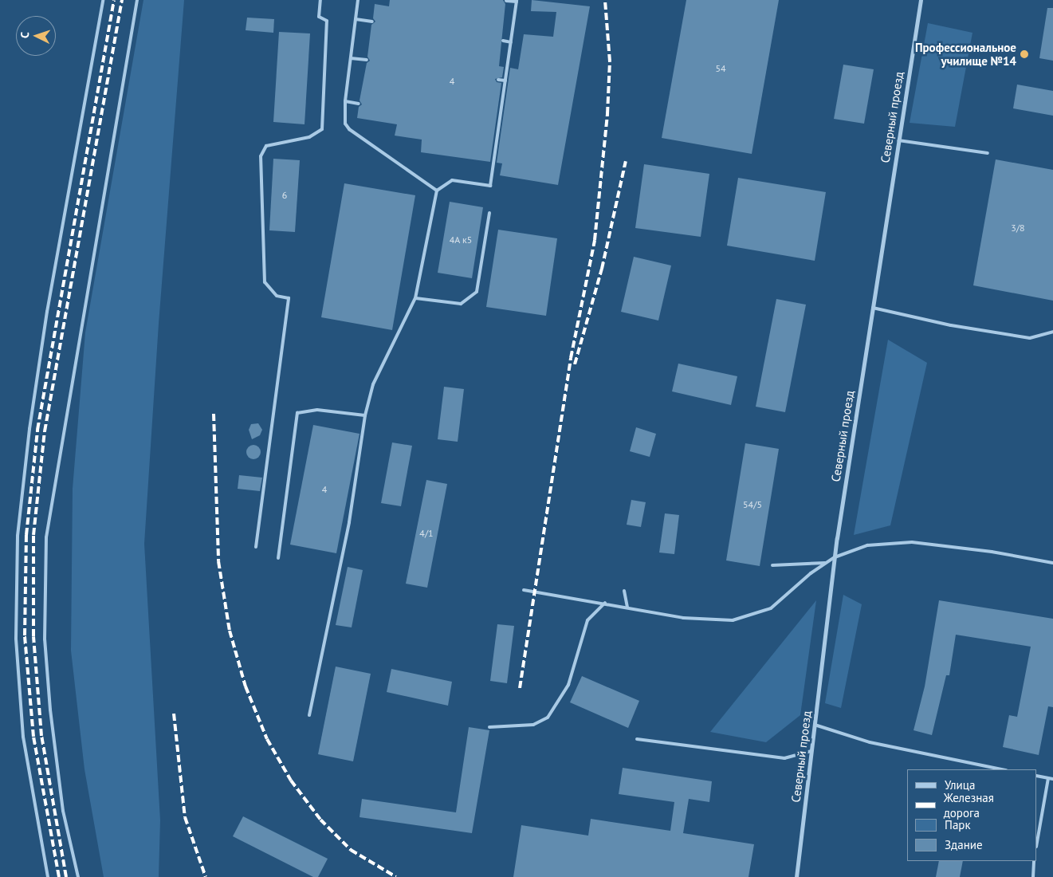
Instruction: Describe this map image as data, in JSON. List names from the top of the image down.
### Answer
{
  "streets": {
    "street": ["Северный проезд"]
  },
  "places": ["Профессиональное училище №14"],
  "house_numbers": [
    "54",
    "4",
    "6",
    "3/8",
    "4А к5",
    "4",
    "54/5",
    "4/1"
  ],
  "legend": [
    "Улица",
    "Железная дорога",
    "Парк",
    "Здание"
  ],
  "north": "left"
}
